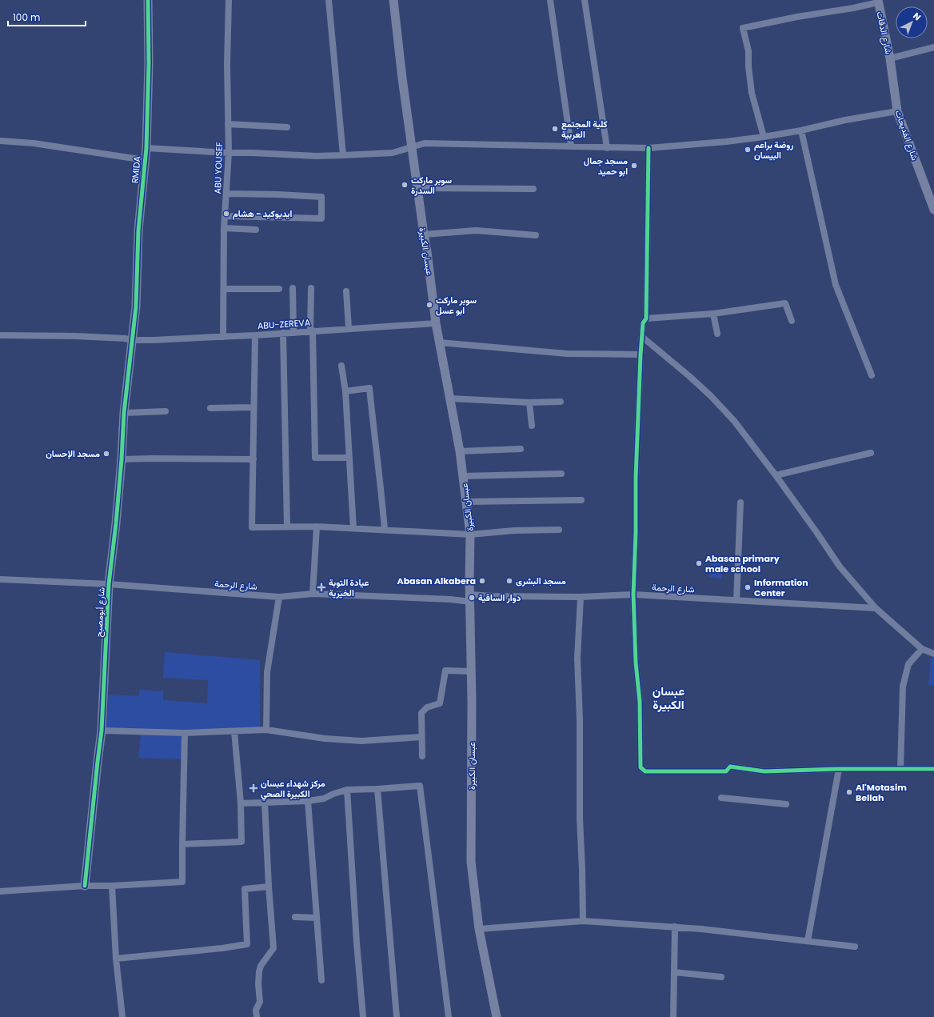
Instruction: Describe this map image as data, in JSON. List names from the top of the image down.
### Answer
{
  "streets": {
    "street": [
      "شارع الدقات",
      "شارع القديحات",
      "ABU YOUSEF",
      "RMIDA",
      "عبسان الكبيرة",
      "ABU-ZEREVA",
      "شارع الرحمة",
      "شارع أبومصبح"
    ]
  },
  "crossings": [
    ["شارع الدقات", "شارع القديحات"],
    ["ABU YOUSEF", "ABU-ZEREVA"],
    ["RMIDA", "ABU-ZEREVA"],
    ["RMIDA", "شارع أبومصبح"],
    ["عبسان الكبيرة", "ABU-ZEREVA"],
    ["عبسان الكبيرة", "شارع الرحمة"],
    ["ABU-ZEREVA", "شارع أبومصبح"],
    ["شارع الرحمة", "شارع أبومصبح"]
  ],
  "districts": ["عبسان الكبيرة"],
  "places": {
    "other": [
      "كلية المجتمع العربية",
      "روضة براعم البيسان",
      "مسجد جمال ابو حميد",
      "سوبر ماركت السدرة",
      "ايديوكيد - هشام",
      "سوبر ماركت ابو عسل",
      "مسجد الإحسان",
      "Abasan primary male school",
      "Abasan Alkabera",
      "مسجد البشرى",
      "Information Center",
      "دوار الساقية",
      "Al'Motasim Bellah"
    ],
    "health": ["عيادة التوبة الخيرية", "مركز شهداء عبسان الكبيرة الصحي"]
  },
  "scale_bar": "100 m",
  "north": "top right"
}
